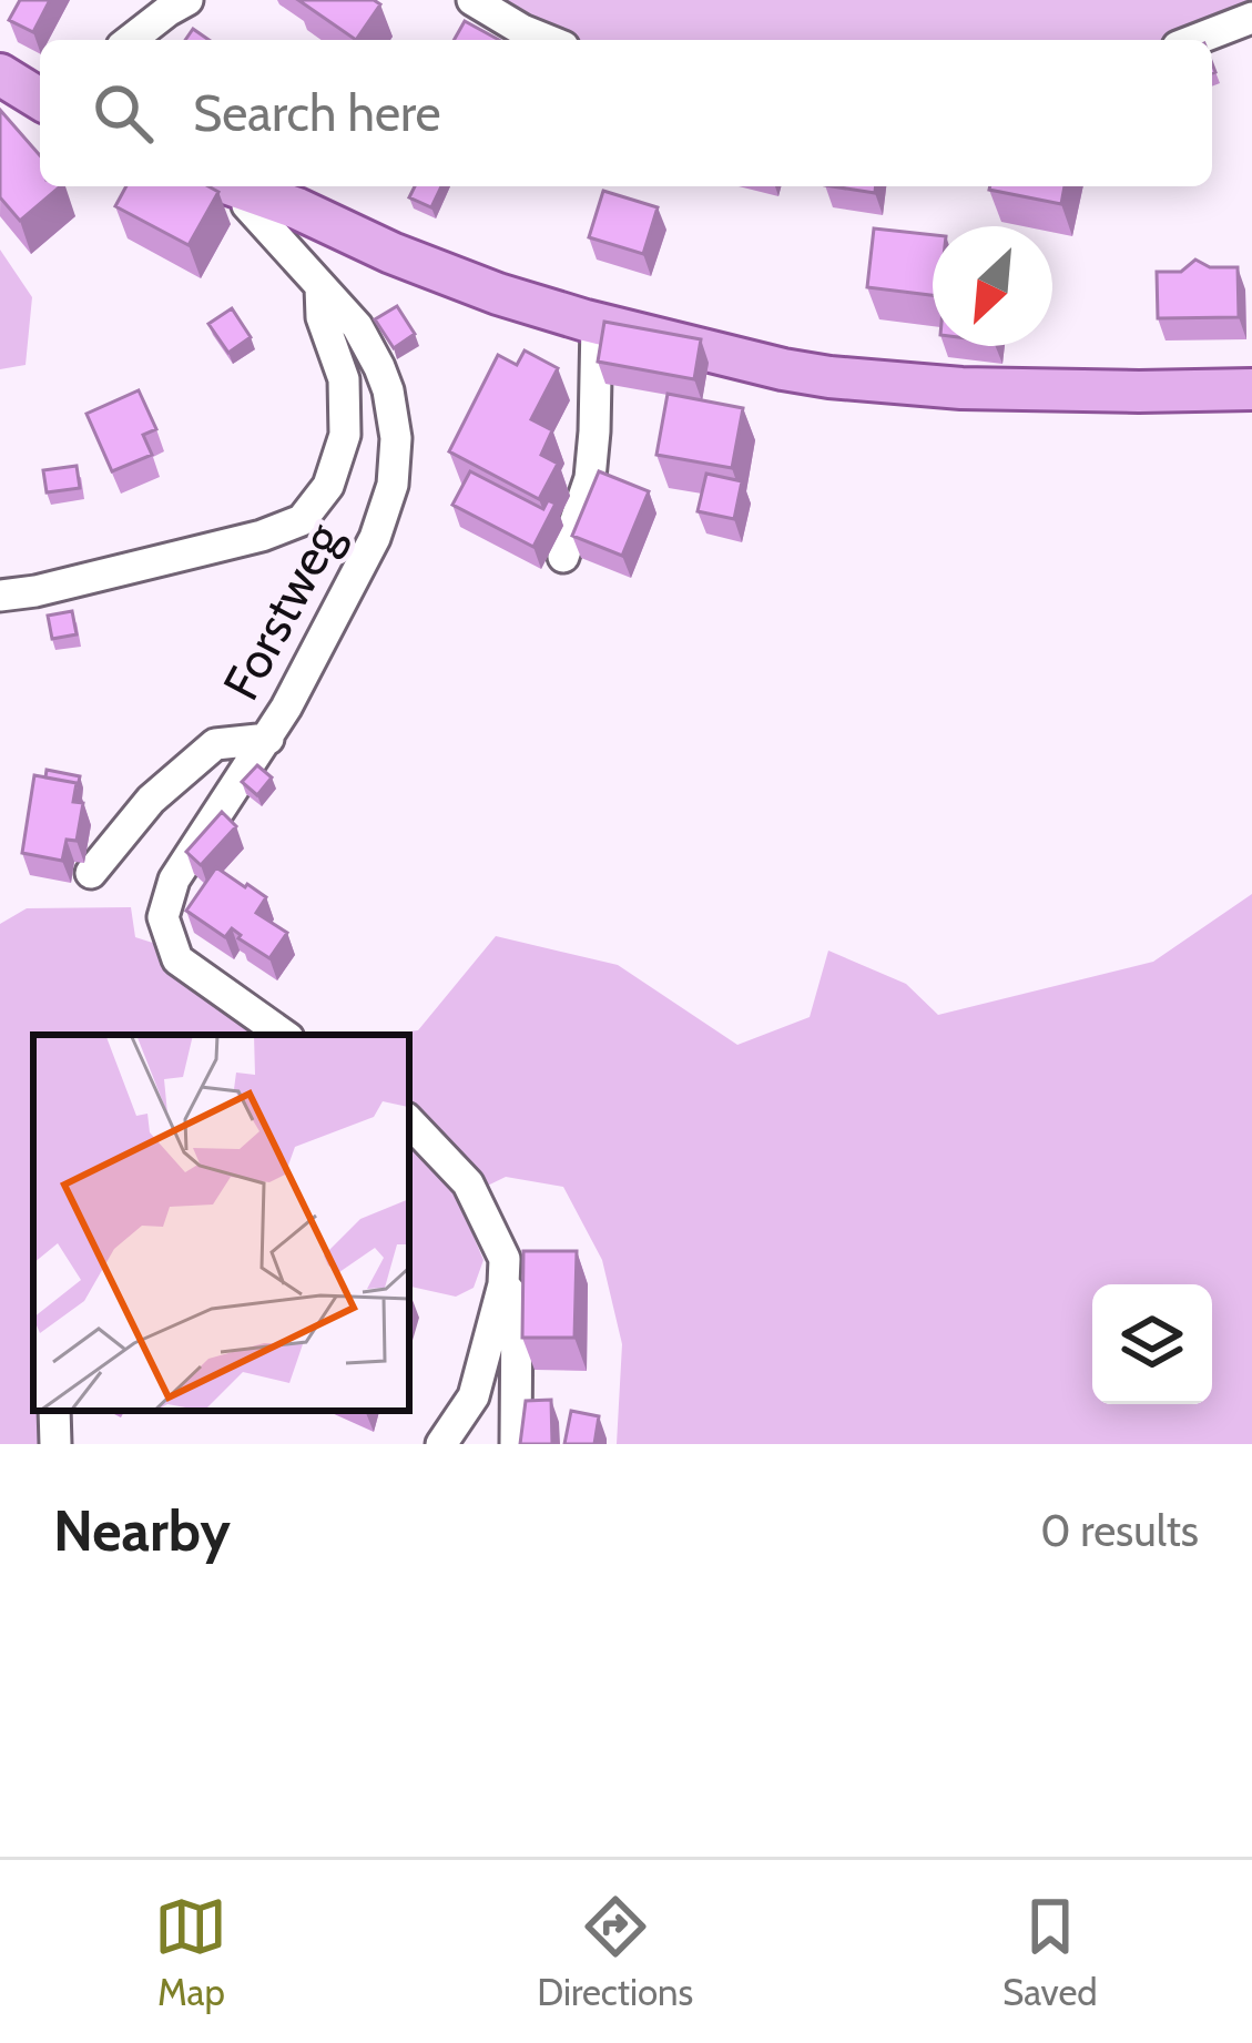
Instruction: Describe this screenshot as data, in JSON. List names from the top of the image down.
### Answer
{
  "streets": {
    "street": ["Forstweg"]
  },
  "north": "bottom left",
  "page": {
    "search": "Search here",
    "heading": ["Nearby", "0 results"],
    "nav": ["Map", "Directions", "Saved"]
  }
}
